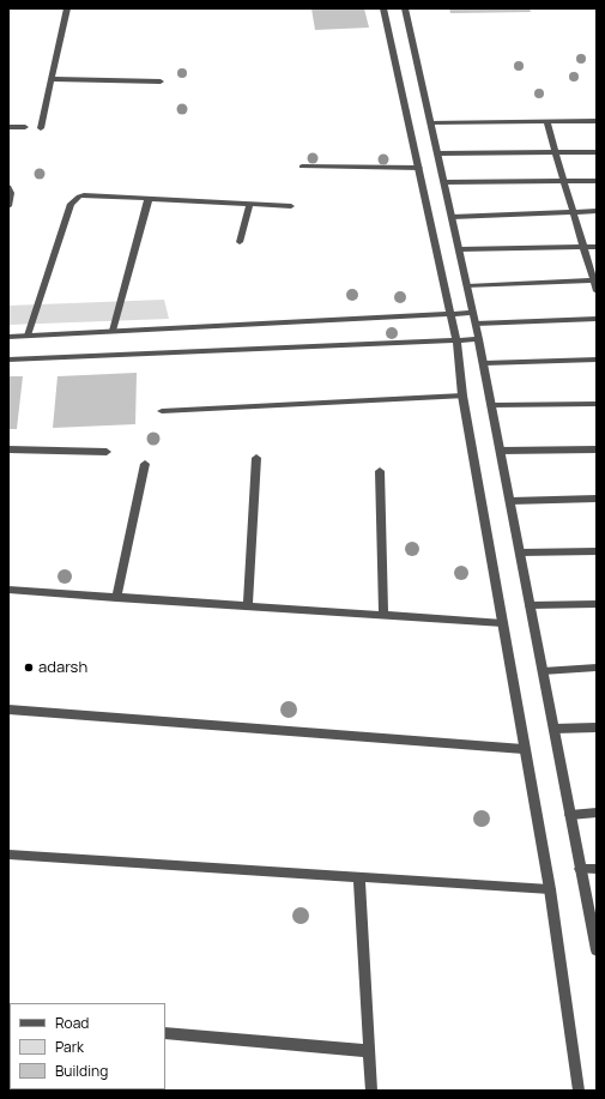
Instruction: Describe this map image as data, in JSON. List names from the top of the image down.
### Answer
{
  "places": ["adarsh"],
  "legend": ["Road", "Park", "Building"]
}
